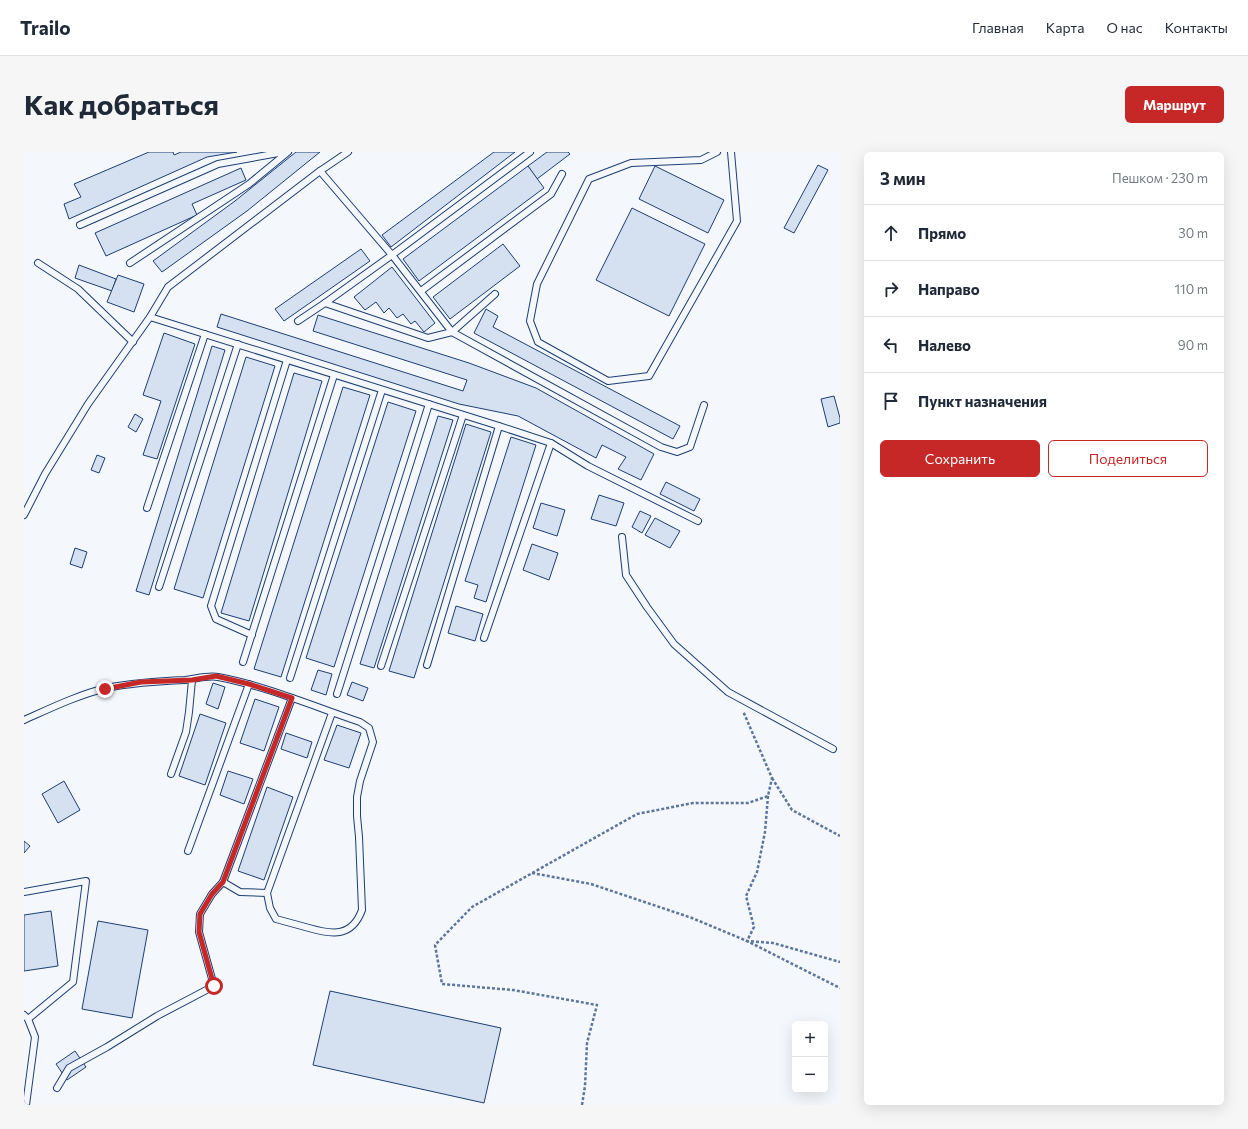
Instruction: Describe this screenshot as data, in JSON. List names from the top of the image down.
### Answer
{
  "page": {
    "header": "Trailo",
    "nav": [
      "Главная",
      "Карта",
      "О нас",
      "Контакты"
    ],
    "buttons": [
      "Маршрут",
      ["Сохранить", "Поделиться"]
    ],
    "title": "Как добраться",
    "heading": ["3 мин", "Пешком · 230 m"],
    "list": [
      ["Прямо", "30 m"],
      ["Направо", "110 m"],
      ["Налево", "90 m"],
      "Пункт назначения"
    ],
    "map_buttons": ["+", "−"]
  }
}
